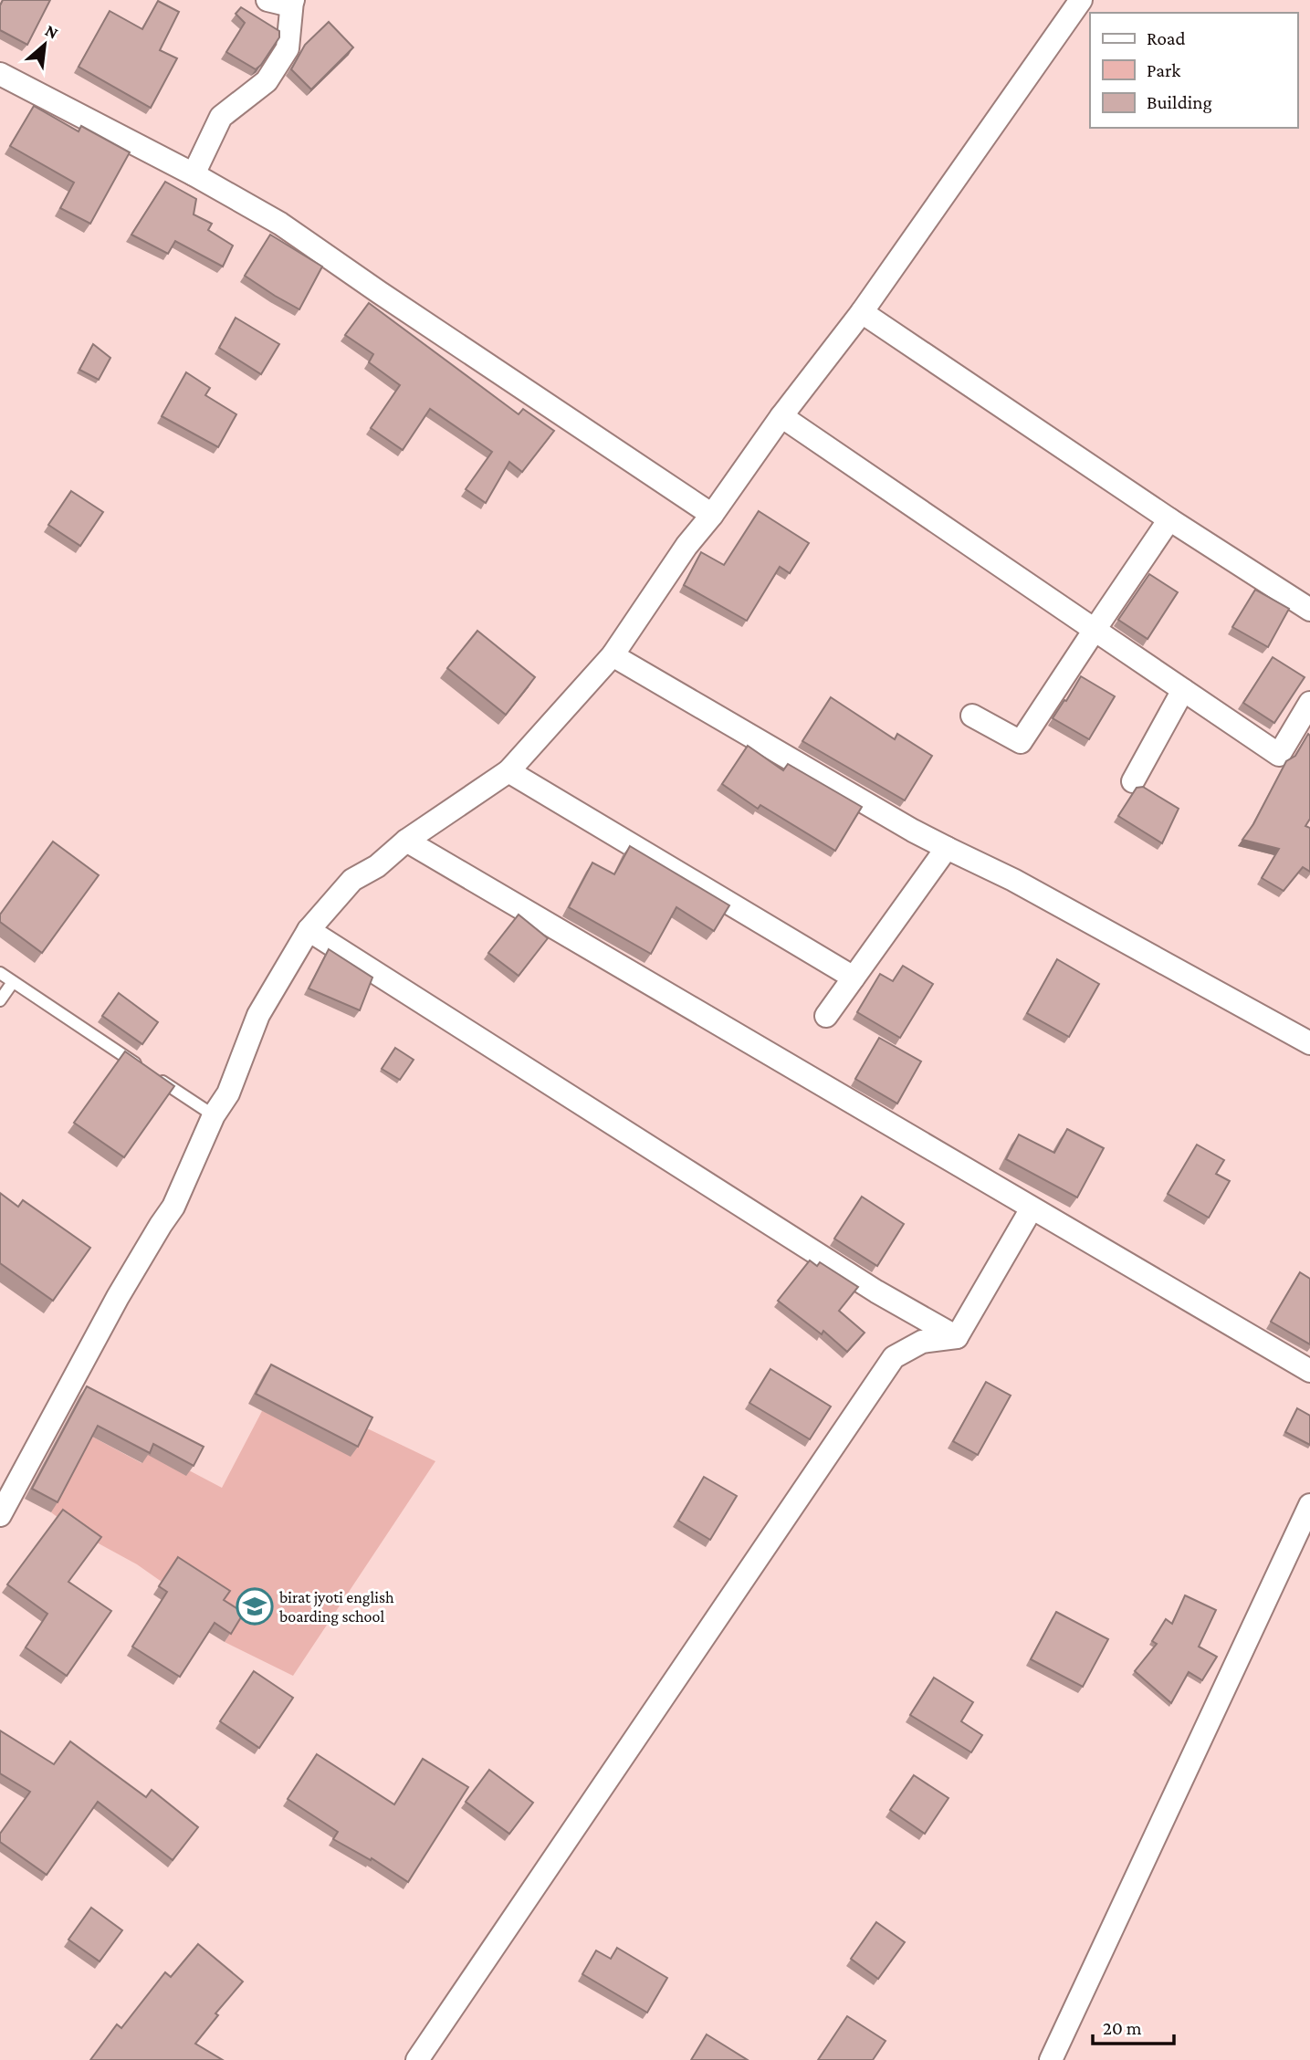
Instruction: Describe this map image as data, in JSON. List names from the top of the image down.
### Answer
{
  "places": {
    "school or university": ["birat jyoti english boarding school"]
  },
  "legend": ["Road", "Park", "Building"],
  "scale_bar": "20 m",
  "north": "top right"
}
